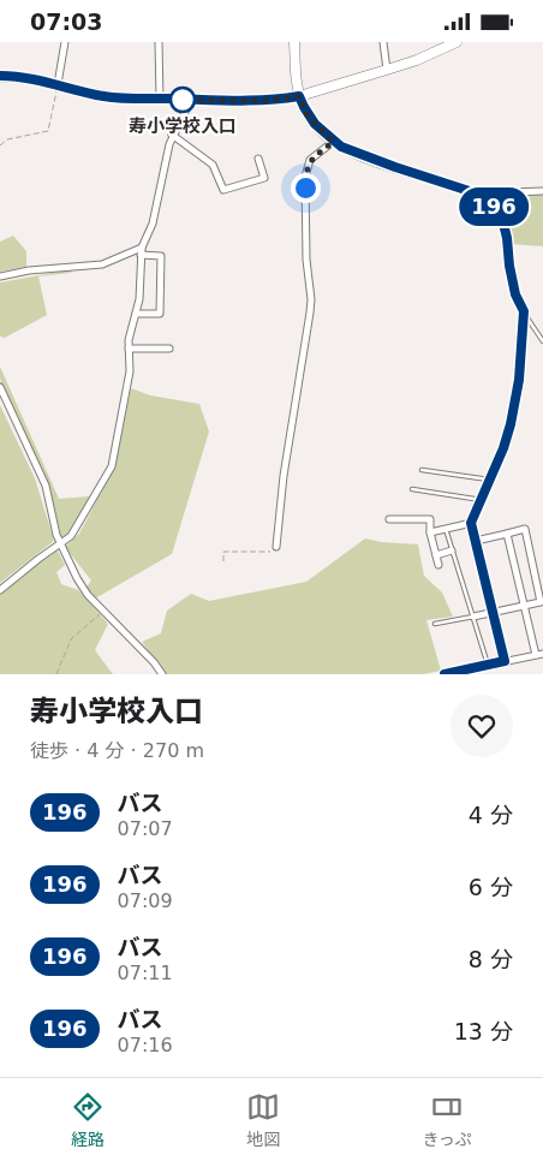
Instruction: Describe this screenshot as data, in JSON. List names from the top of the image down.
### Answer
{
  "places": ["寿小学校入口"],
  "lines": ["bus line 196"],
  "page": {
    "status": "07:03",
    "on_map": "196",
    "heading": ["寿小学校入口", "徒歩 · 4 分 · 270 m"],
    "list": [
      {
        "mark": "196",
        "name": "バス",
        "note": "07:07",
        "value": "4 分"
      },
      {
        "mark": "196",
        "name": "バス",
        "note": "07:09",
        "value": "6 分"
      },
      {
        "mark": "196",
        "name": "バス",
        "note": "07:11",
        "value": "8 分"
      },
      {
        "mark": "196",
        "name": "バス",
        "note": "07:16",
        "value": "13 分"
      }
    ],
    "tabs": ["経路", "地図", "きっぷ"]
  }
}
